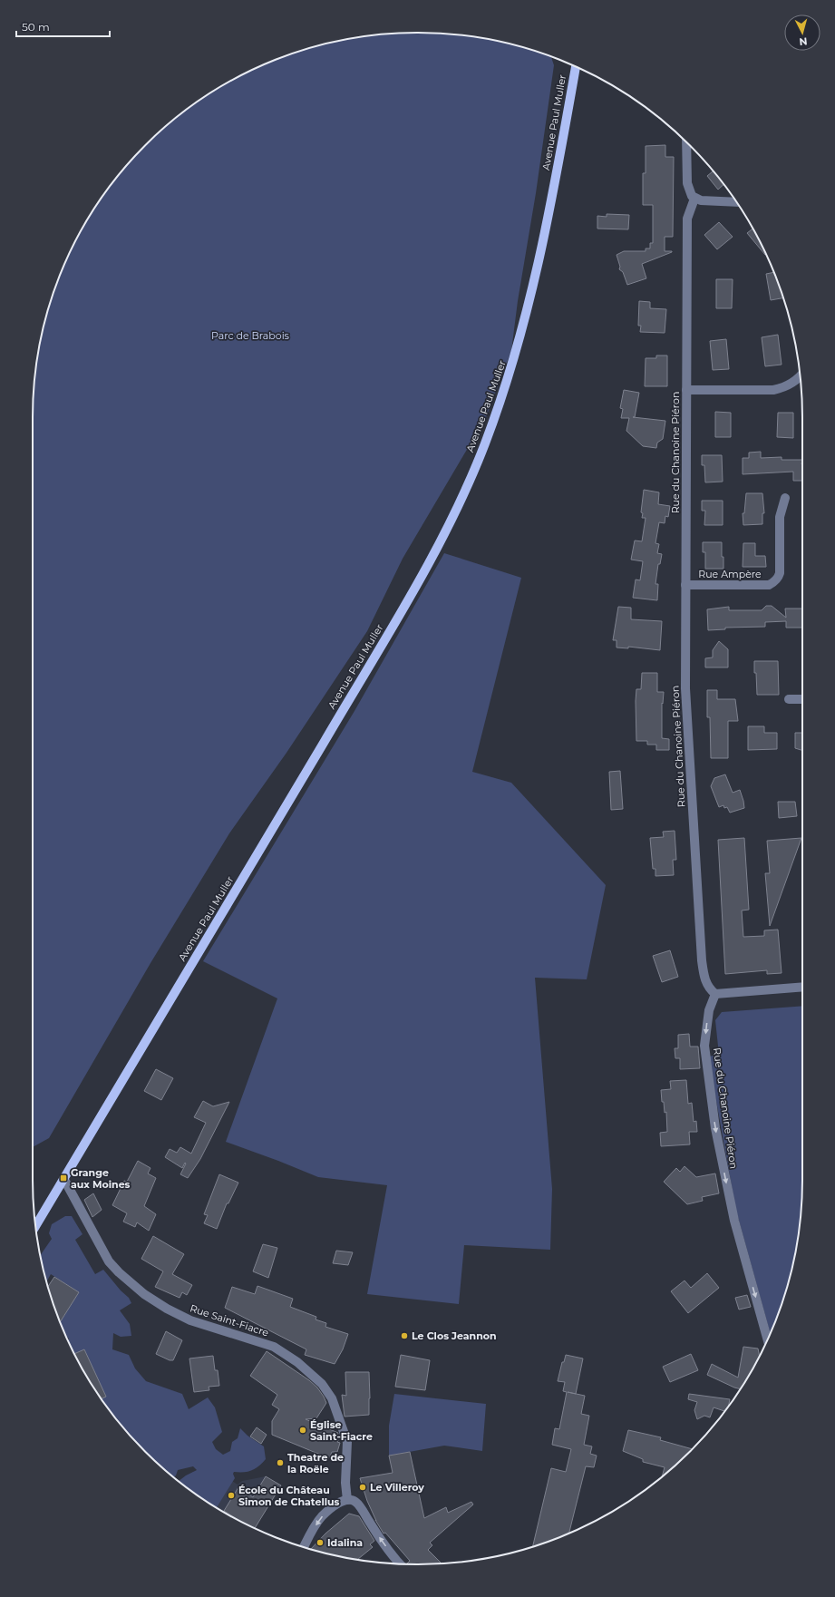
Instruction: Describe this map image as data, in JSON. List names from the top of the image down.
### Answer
{
  "streets": {
    "main road": ["Avenue Paul Muller"],
    "street": ["Rue du Chanoine Piéron", "Rue Ampère", "Rue Saint-Fiacre"]
  },
  "crossings": [
    ["Avenue Paul Muller", "Rue Saint-Fiacre"],
    ["Rue du Chanoine Piéron", "Rue Ampère"]
  ],
  "parks": ["Parc de Brabois"],
  "places": {
    "transit": ["Grange aux Moines"],
    "other": [
      "Le Clos Jeannon",
      "Église Saint-Fiacre",
      "Theatre de la Roële",
      "Le Villeroy",
      "École du Château Simon de Chatellus",
      "Idalina"
    ]
  },
  "scale_bar": "50 m",
  "north": "bottom"
}
